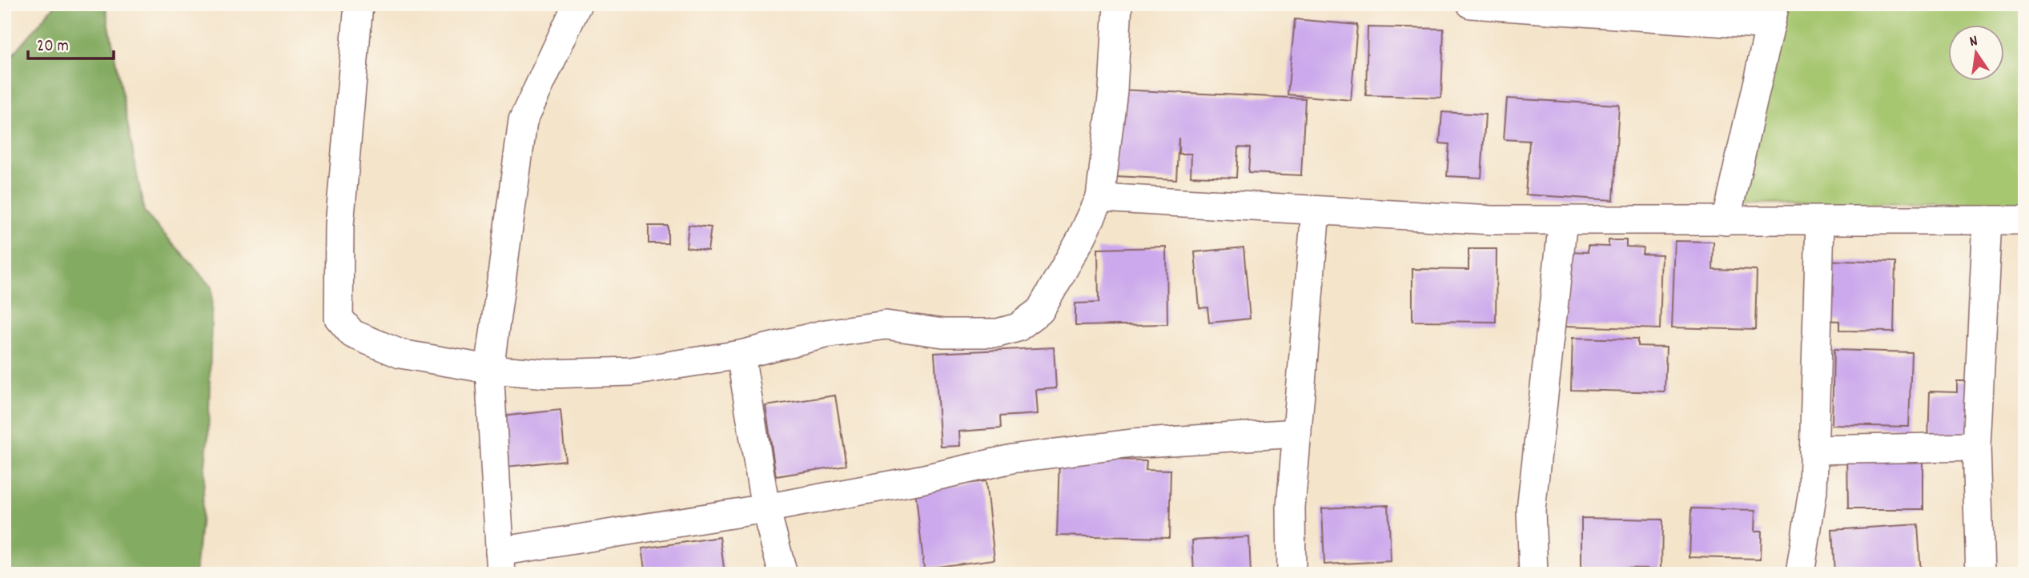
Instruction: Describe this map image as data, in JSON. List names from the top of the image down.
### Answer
{
  "scale_bar": "20 m",
  "north": "top"
}
